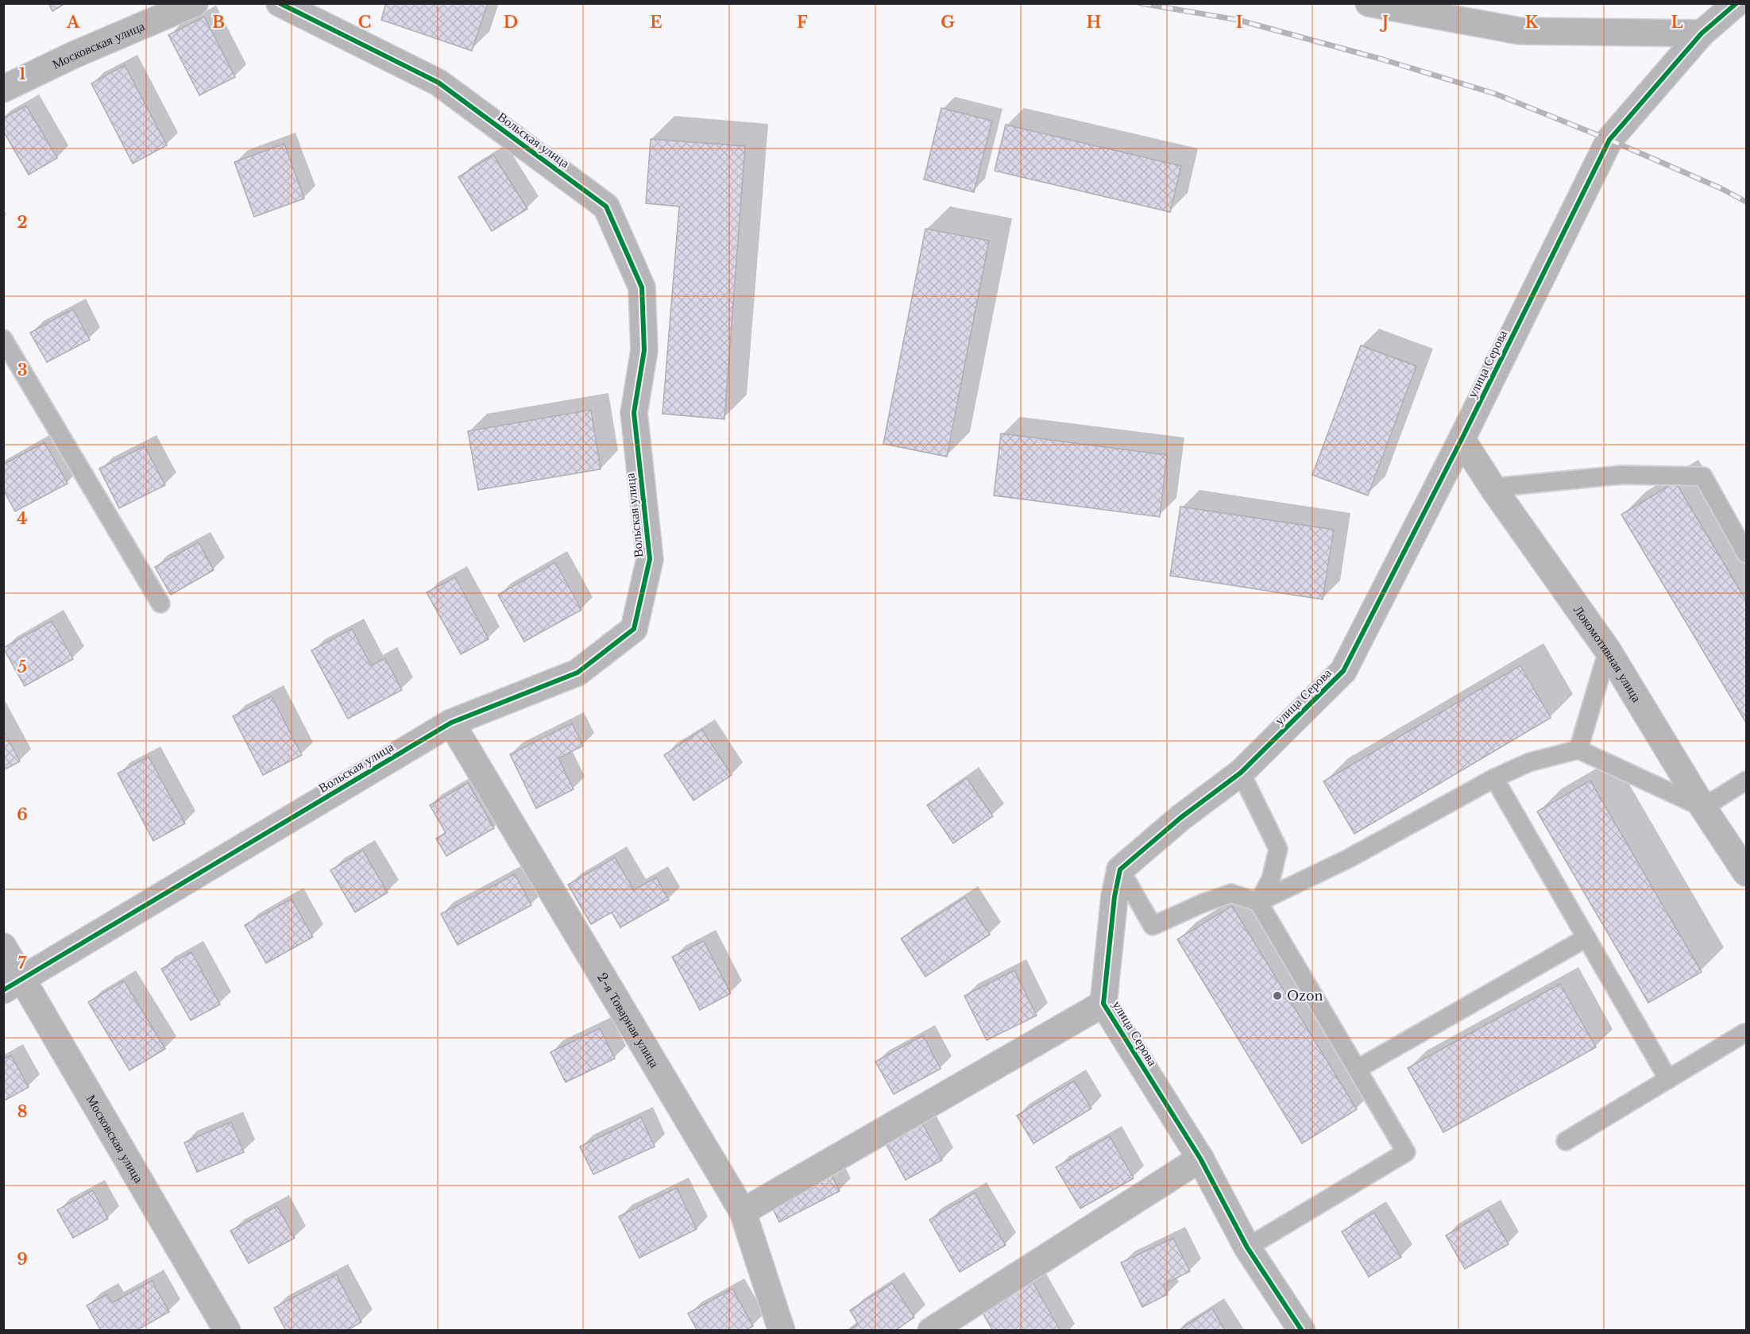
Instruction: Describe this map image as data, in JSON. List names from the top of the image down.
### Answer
{
  "streets": {
    "street": [
      "Московская улица",
      "Вольская улица",
      "улица Серова",
      "Локомотивная улица",
      "2-я Товарная улица"
    ]
  },
  "crossings": [
    ["Московская улица", "Вольская улица"],
    ["Вольская улица", "2-я Товарная улица"],
    ["улица Серова", "Локомотивная улица"]
  ],
  "places": ["Ozon"],
  "grid": {
    "columns": [
      "A",
      "B",
      "C",
      "D",
      "E",
      "F",
      "G",
      "H",
      "I",
      "J",
      "K",
      "L"
    ],
    "rows": [
      "1",
      "2",
      "3",
      "4",
      "5",
      "6",
      "7",
      "8",
      "9"
    ]
  }
}
